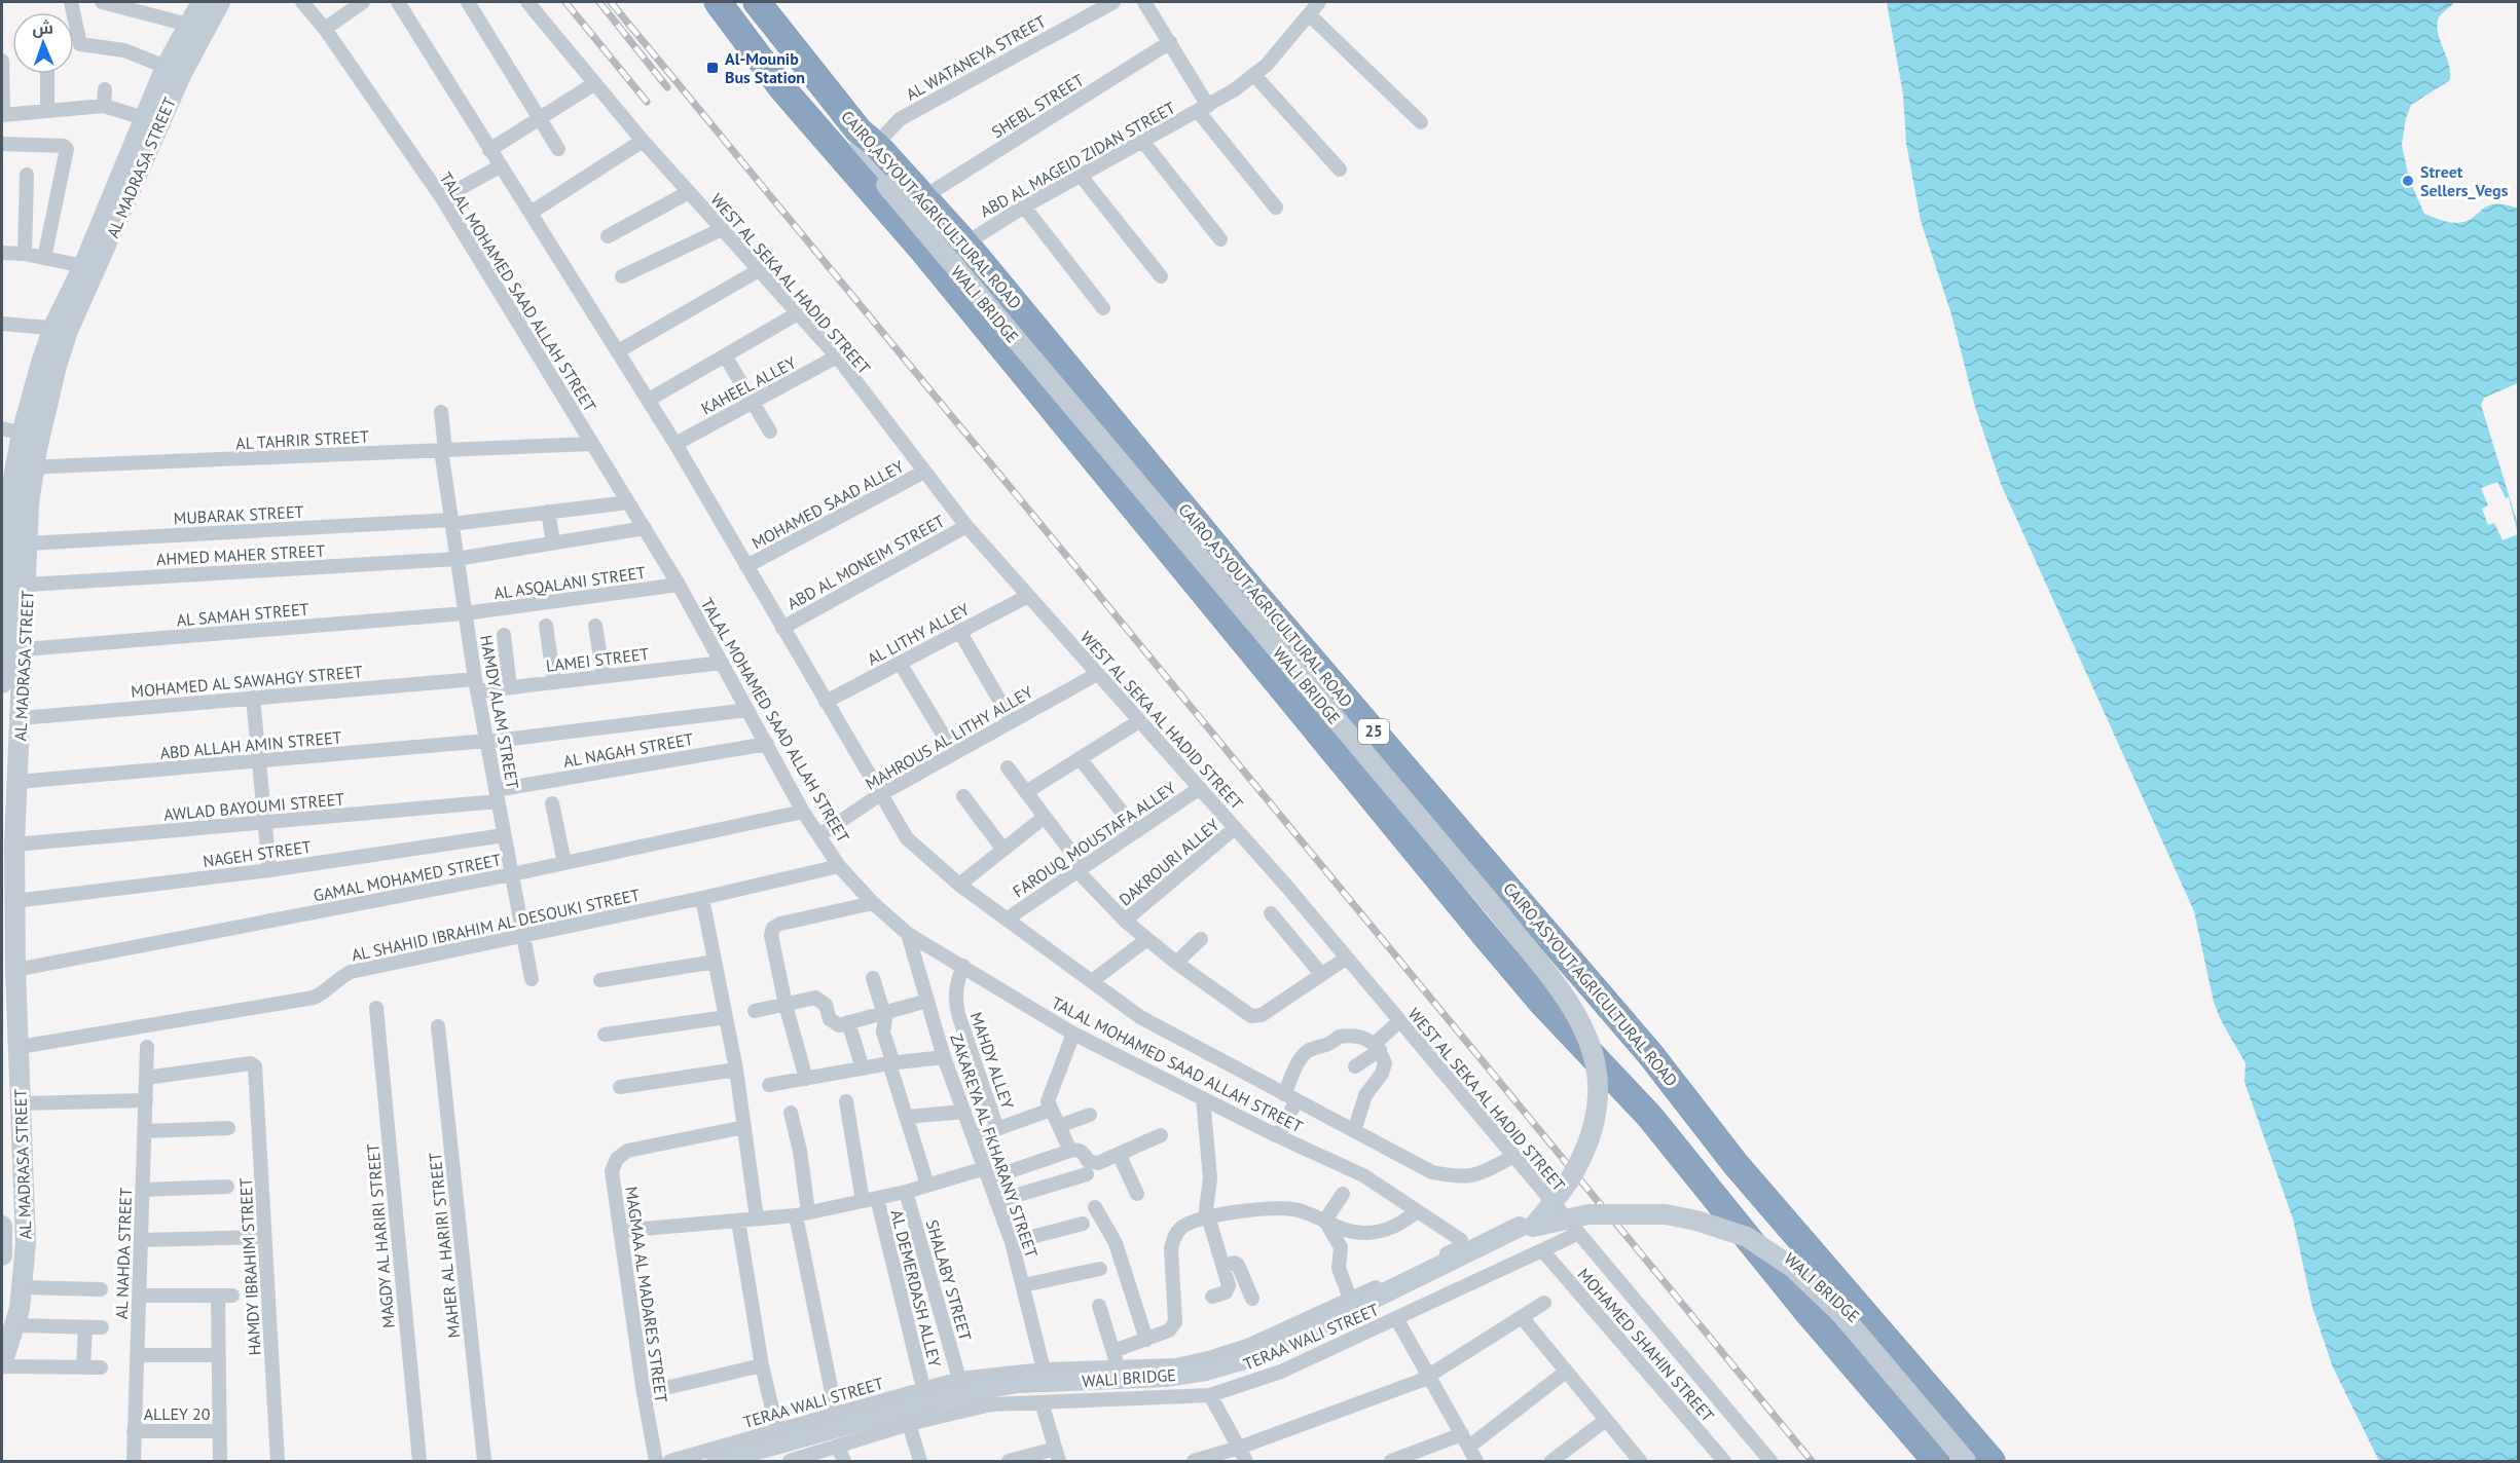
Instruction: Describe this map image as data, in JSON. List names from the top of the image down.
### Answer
{
  "streets": {
    "highway": ["CAIRO,ASYOUT AGRICULTURAL ROAD", "25"],
    "main road": ["AL MADRASA STREET", "WALI BRIDGE"],
    "street": [
      "AL WATANEYA STREET",
      "SHEBL STREET",
      "ABD AL MAGEID ZIDAN STREET",
      "WEST AL SEKA AL HADID STREET",
      "TALAL MOHAMED SAAD ALLAH STREET",
      "KAHEEL ALLEY",
      "AL TAHRIR STREET",
      "MOHAMED SAAD ALLEY",
      "MUBARAK STREET",
      "AHMED MAHER STREET",
      "ABD AL MONEIM STREET",
      "AL ASQALANI STREET",
      "AL SAMAH STREET",
      "AL LITHY ALLEY",
      "LAMEI STREET",
      "MOHAMED AL SAWAHGY STREET",
      "HAMDY ALAM STREET",
      "MAHROUS AL LITHY ALLEY",
      "ABD ALLAH AMIN STREET",
      "AL NAGAH STREET",
      "AWLAD BAYOUMI STREET",
      "FAROUQ MOUSTAFA ALLEY",
      "NAGEH STREET",
      "DAKROURI ALLEY",
      "GAMAL MOHAMED STREET",
      "AL SHAHID IBRAHIM AL DESOUKI STREET",
      "MAHDY ALLEY",
      "ZAKAREYA AL FKHARANY STREET",
      "MAGDY AL HARIRI STREET",
      "MAHER AL HARIRI STREET",
      "AL NAHDA STREET",
      "HAMDY IBRAHIM STREET",
      "SHALABY STREET",
      "AL DEMERDASH ALLEY",
      "MAGMAA AL MADARES STREET",
      "TERAA WALI STREET",
      "MOHAMED SHAHIN STREET",
      "ALLEY 20"
    ]
  },
  "crossings": [
    ["AL WATANEYA STREET", "CAIRO,ASYOUT AGRICULTURAL ROAD"],
    ["AL WATANEYA STREET", "WALI BRIDGE"],
    ["SHEBL STREET", "CAIRO,ASYOUT AGRICULTURAL ROAD"],
    ["ABD AL MAGEID ZIDAN STREET", "CAIRO,ASYOUT AGRICULTURAL ROAD"],
    ["AL MADRASA STREET", "AL TAHRIR STREET"],
    ["AL MADRASA STREET", "MUBARAK STREET"],
    ["AL MADRASA STREET", "AHMED MAHER STREET"],
    ["AL MADRASA STREET", "AL SAMAH STREET"],
    ["AL MADRASA STREET", "MOHAMED AL SAWAHGY STREET"],
    ["AL MADRASA STREET", "ABD ALLAH AMIN STREET"],
    ["AL MADRASA STREET", "AWLAD BAYOUMI STREET"],
    ["AL MADRASA STREET", "NAGEH STREET"],
    ["AL MADRASA STREET", "GAMAL MOHAMED STREET"],
    ["AL MADRASA STREET", "AL SHAHID IBRAHIM AL DESOUKI STREET"],
    ["CAIRO,ASYOUT AGRICULTURAL ROAD", "WALI BRIDGE"],
    ["WEST AL SEKA AL HADID STREET", "TALAL MOHAMED SAAD ALLAH STREET"],
    ["WEST AL SEKA AL HADID STREET", "KAHEEL ALLEY"],
    ["WEST AL SEKA AL HADID STREET", "MOHAMED SAAD ALLEY"],
    ["WEST AL SEKA AL HADID STREET", "ABD AL MONEIM STREET"],
    ["WEST AL SEKA AL HADID STREET", "AL LITHY ALLEY"],
    ["WEST AL SEKA AL HADID STREET", "MAHROUS AL LITHY ALLEY"],
    ["WEST AL SEKA AL HADID STREET", "FAROUQ MOUSTAFA ALLEY"],
    ["WEST AL SEKA AL HADID STREET", "DAKROURI ALLEY"],
    ["WEST AL SEKA AL HADID STREET", "TERAA WALI STREET"],
    ["TALAL MOHAMED SAAD ALLAH STREET", "KAHEEL ALLEY"],
    ["TALAL MOHAMED SAAD ALLAH STREET", "AL TAHRIR STREET"],
    ["TALAL MOHAMED SAAD ALLAH STREET", "MOHAMED SAAD ALLEY"],
    ["TALAL MOHAMED SAAD ALLAH STREET", "MUBARAK STREET"],
    ["TALAL MOHAMED SAAD ALLAH STREET", "AHMED MAHER STREET"],
    ["TALAL MOHAMED SAAD ALLAH STREET", "ABD AL MONEIM STREET"],
    ["TALAL MOHAMED SAAD ALLAH STREET", "AL ASQALANI STREET"],
    ["TALAL MOHAMED SAAD ALLAH STREET", "AL LITHY ALLEY"],
    ["TALAL MOHAMED SAAD ALLAH STREET", "LAMEI STREET"],
    ["TALAL MOHAMED SAAD ALLAH STREET", "MAHROUS AL LITHY ALLEY"],
    ["TALAL MOHAMED SAAD ALLAH STREET", "ABD ALLAH AMIN STREET"],
    ["TALAL MOHAMED SAAD ALLAH STREET", "AL NAGAH STREET"],
    ["TALAL MOHAMED SAAD ALLAH STREET", "FAROUQ MOUSTAFA ALLEY"],
    ["TALAL MOHAMED SAAD ALLAH STREET", "GAMAL MOHAMED STREET"],
    ["TALAL MOHAMED SAAD ALLAH STREET", "AL SHAHID IBRAHIM AL DESOUKI STREET"],
    ["TALAL MOHAMED SAAD ALLAH STREET", "MAHDY ALLEY"],
    ["TALAL MOHAMED SAAD ALLAH STREET", "ZAKAREYA AL FKHARANY STREET"],
    ["TALAL MOHAMED SAAD ALLAH STREET", "TERAA WALI STREET"],
    ["AL TAHRIR STREET", "HAMDY ALAM STREET"],
    ["MUBARAK STREET", "HAMDY ALAM STREET"],
    ["AHMED MAHER STREET", "HAMDY ALAM STREET"],
    ["AL ASQALANI STREET", "AL SAMAH STREET"],
    ["AL ASQALANI STREET", "HAMDY ALAM STREET"],
    ["AL SAMAH STREET", "HAMDY ALAM STREET"],
    ["LAMEI STREET", "MOHAMED AL SAWAHGY STREET"],
    ["LAMEI STREET", "HAMDY ALAM STREET"],
    ["MOHAMED AL SAWAHGY STREET", "HAMDY ALAM STREET"],
    ["HAMDY ALAM STREET", "ABD ALLAH AMIN STREET"],
    ["HAMDY ALAM STREET", "AL NAGAH STREET"],
    ["HAMDY ALAM STREET", "AWLAD BAYOUMI STREET"],
    ["HAMDY ALAM STREET", "NAGEH STREET"],
    ["HAMDY ALAM STREET", "GAMAL MOHAMED STREET"],
    ["HAMDY ALAM STREET", "AL SHAHID IBRAHIM AL DESOUKI STREET"],
    ["AL NAGAH STREET", "AWLAD BAYOUMI STREET"],
    ["ZAKAREYA AL FKHARANY STREET", "TERAA WALI STREET"],
    ["AL NAHDA STREET", "HAMDY IBRAHIM STREET"],
    ["AL NAHDA STREET", "ALLEY 20"],
    ["SHALABY STREET", "TERAA WALI STREET"],
    ["AL DEMERDASH ALLEY", "TERAA WALI STREET"],
    ["TERAA WALI STREET", "MOHAMED SHAHIN STREET"]
  ],
  "places": {
    "transit": ["Al-Mounib Bus Station"],
    "other": ["Street Sellers_Vegs"]
  },
  "north": "top"
}
